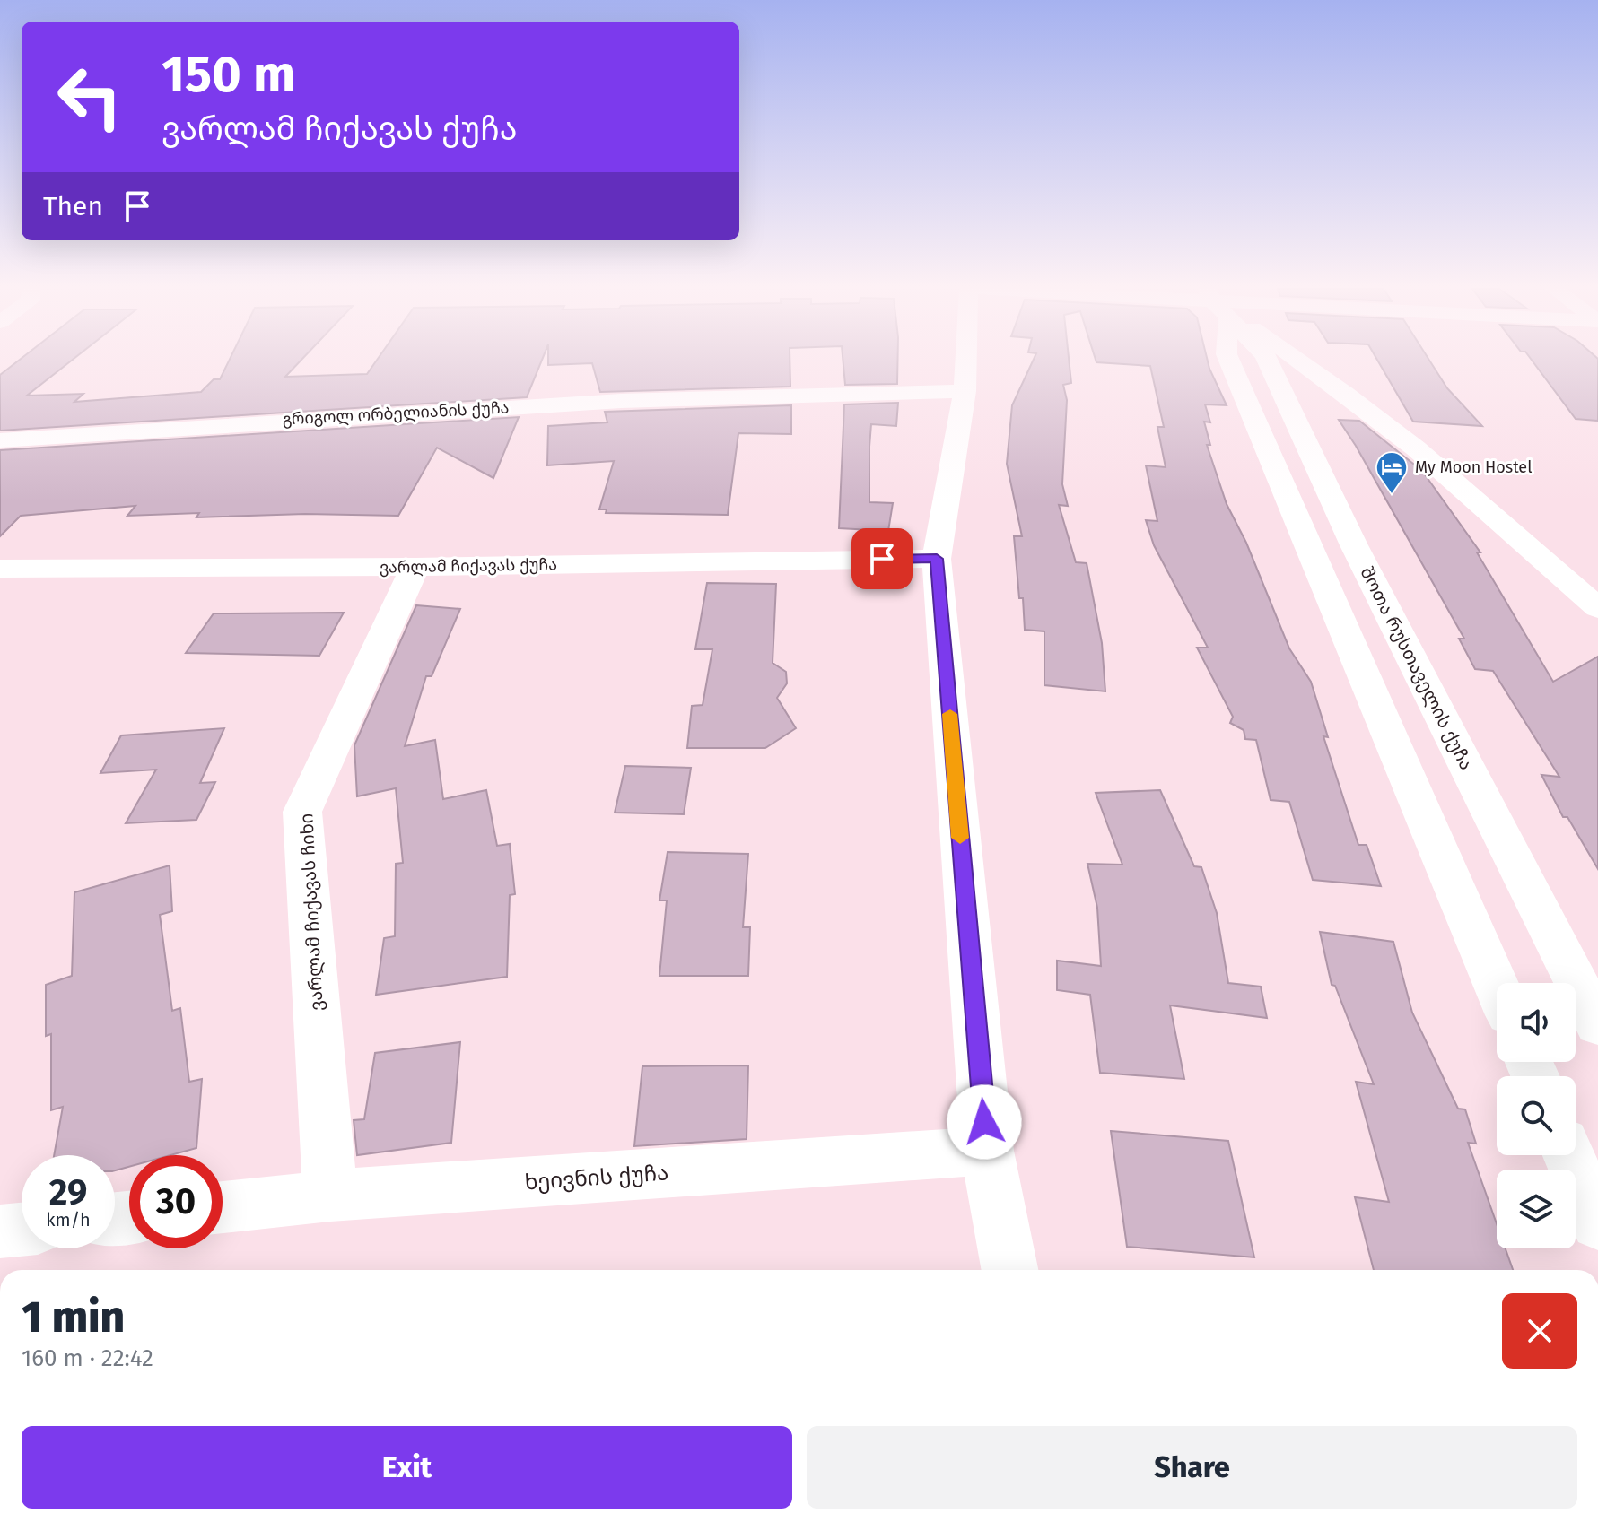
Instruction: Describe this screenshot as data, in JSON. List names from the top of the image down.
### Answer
{
  "streets": {
    "street": [
      "გრიგოლ ორბელიანის ქუჩა",
      "ვარლამ ჩიქავას ქუჩა",
      "შოთა რუსთაველის ქუჩა",
      "ვარლამ ჩიქავას ჩიხი",
      "ხეივნის ქუჩა"
    ]
  },
  "crossings": [
    ["ვარლამ ჩიქავას ქუჩა", "ვარლამ ჩიქავას ჩიხი"],
    ["ვარლამ ჩიქავას ჩიხი", "ხეივნის ქუჩა"]
  ],
  "places": {
    "hotel": ["My Moon Hostel"]
  },
  "page": {
    "turn": ["150 m", "ვარლამ ჩიქავას ქუჩა"],
    "then": "Then",
    "speed": "29 km/h",
    "limit": "30",
    "heading": ["1 min", "160 m · 22:42"],
    "buttons": ["Exit", "Share"]
  }
}
